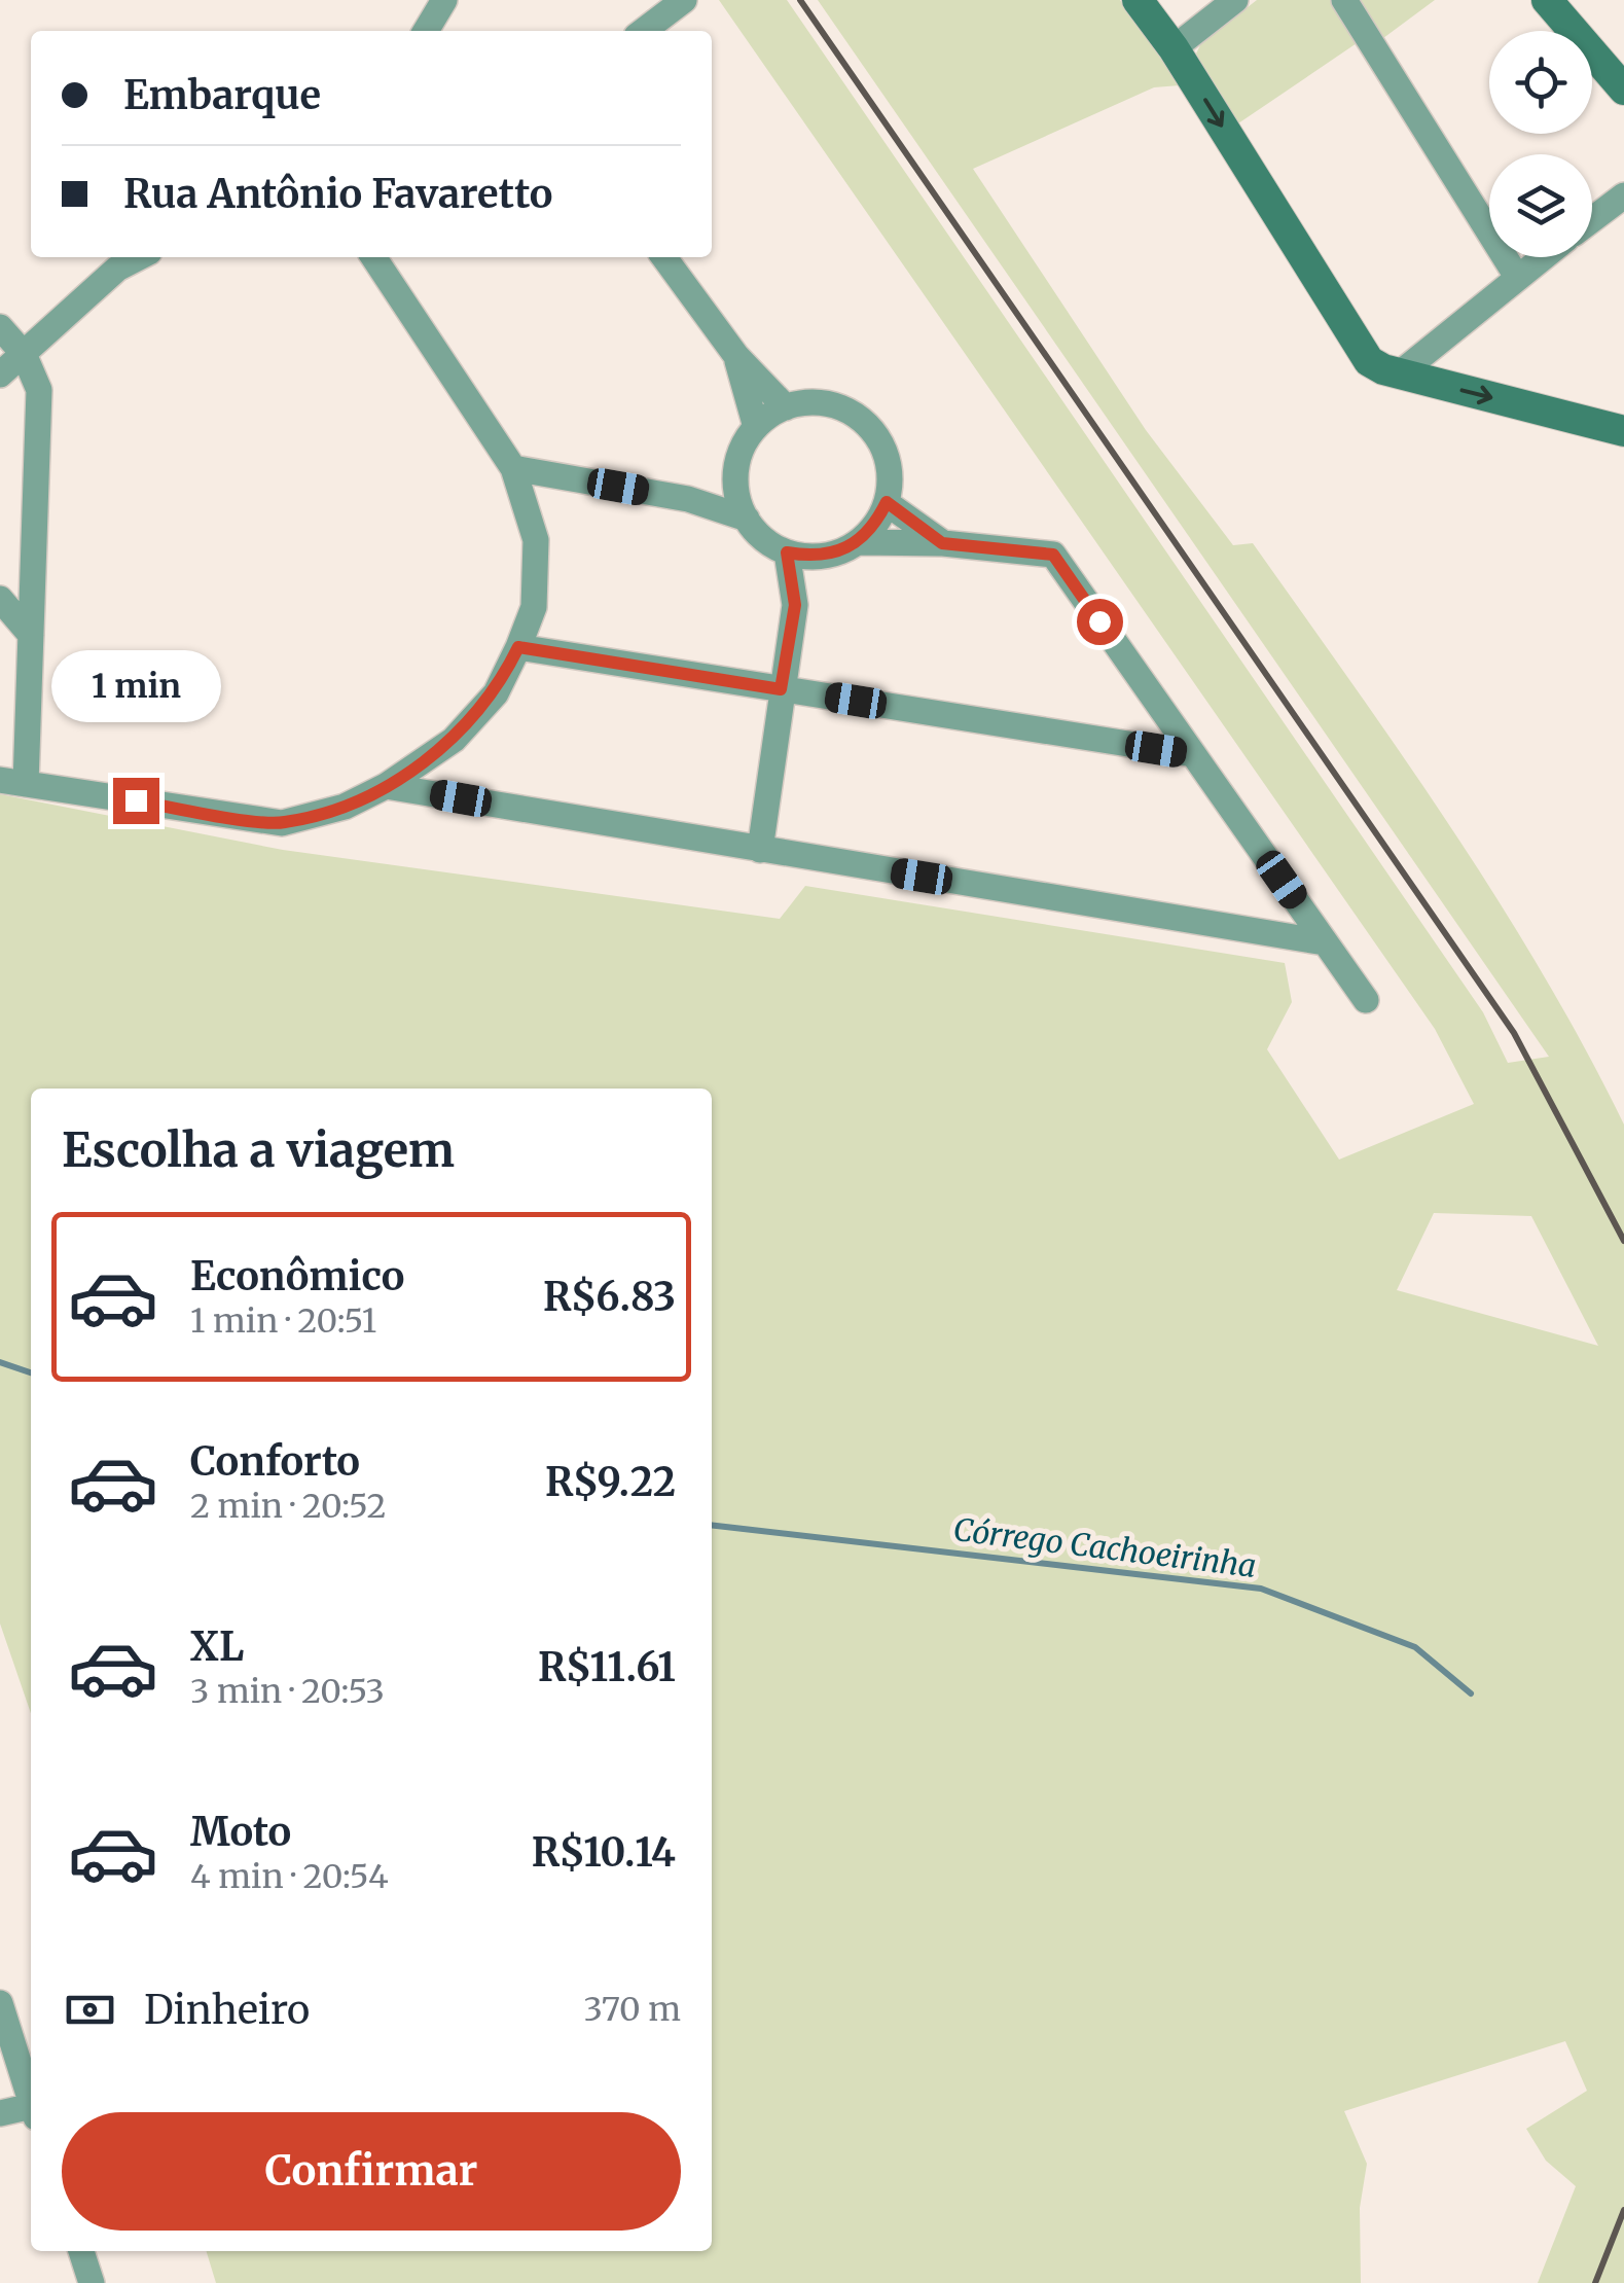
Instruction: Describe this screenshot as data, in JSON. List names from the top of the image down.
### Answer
{
  "water": ["Córrego Cachoeirinha"],
  "page": {
    "banner": ["Embarque", "Rua Antônio Favaretto"],
    "bubble": "1 min",
    "heading": "Escolha a viagem",
    "list": [
      {
        "name": "Econômico",
        "note": "1 min · 20:51",
        "value": "R$6.83"
      },
      {
        "name": "Conforto",
        "note": "2 min · 20:52",
        "value": "R$9.22"
      },
      {
        "name": "XL",
        "note": "3 min · 20:53",
        "value": "R$11.61"
      },
      {
        "name": "Moto",
        "note": "4 min · 20:54",
        "value": "R$10.14"
      }
    ],
    "pay": ["Dinheiro", "370 m"],
    "buttons": "Confirmar"
  }
}
